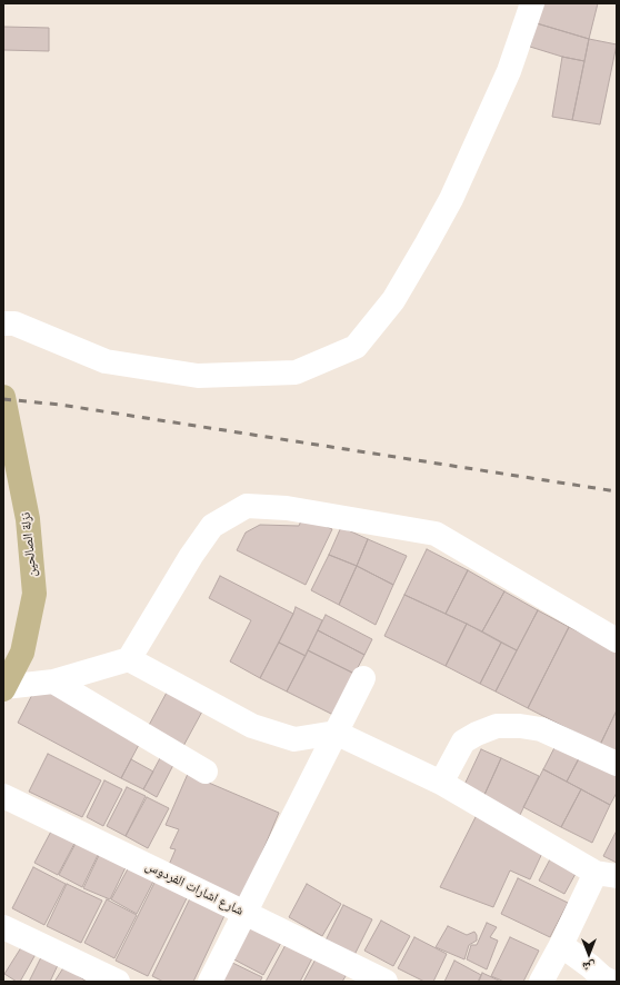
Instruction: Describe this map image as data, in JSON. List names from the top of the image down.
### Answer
{
  "streets": {
    "main road": ["نزلة الصالحين"],
    "street": ["شارع اشارات الفردوس"]
  },
  "north": "bottom"
}
